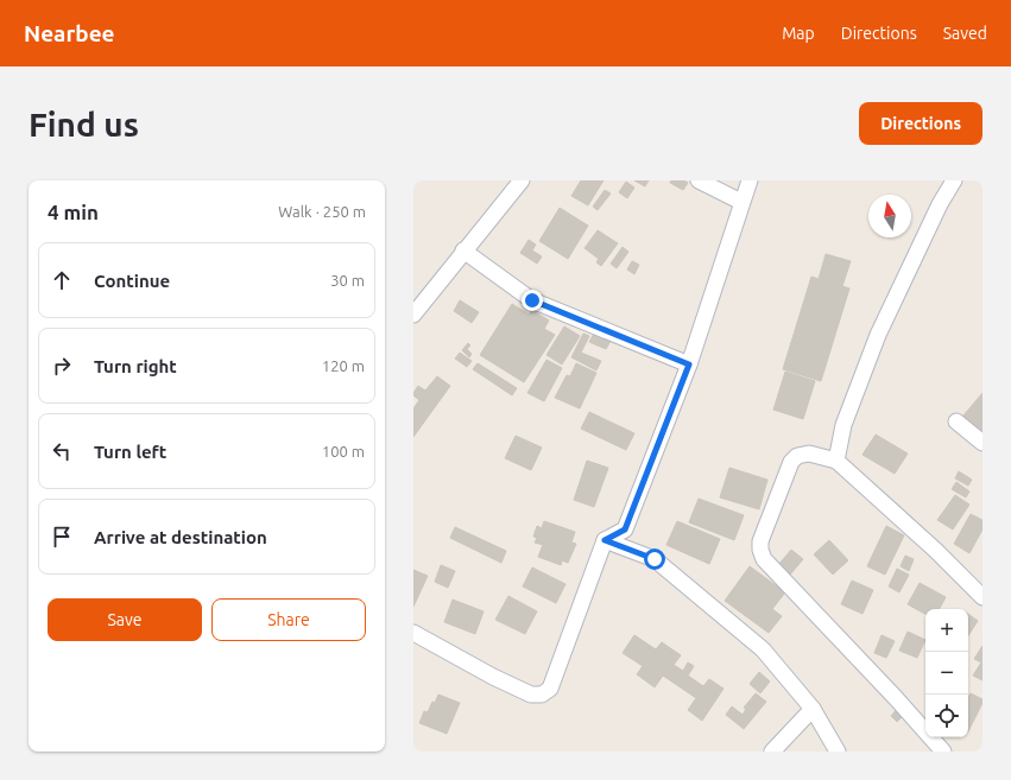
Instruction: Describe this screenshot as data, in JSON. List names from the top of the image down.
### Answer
{
  "north": "top",
  "page": {
    "header": "Nearbee",
    "nav": ["Map", "Directions", "Saved"],
    "buttons": [
      "Directions",
      ["Save", "Share"]
    ],
    "title": "Find us",
    "heading": ["4 min", "Walk · 250 m"],
    "list": [
      ["Continue", "30 m"],
      ["Turn right", "120 m"],
      ["Turn left", "100 m"],
      "Arrive at destination"
    ],
    "map_buttons": ["+", "−"]
  }
}
